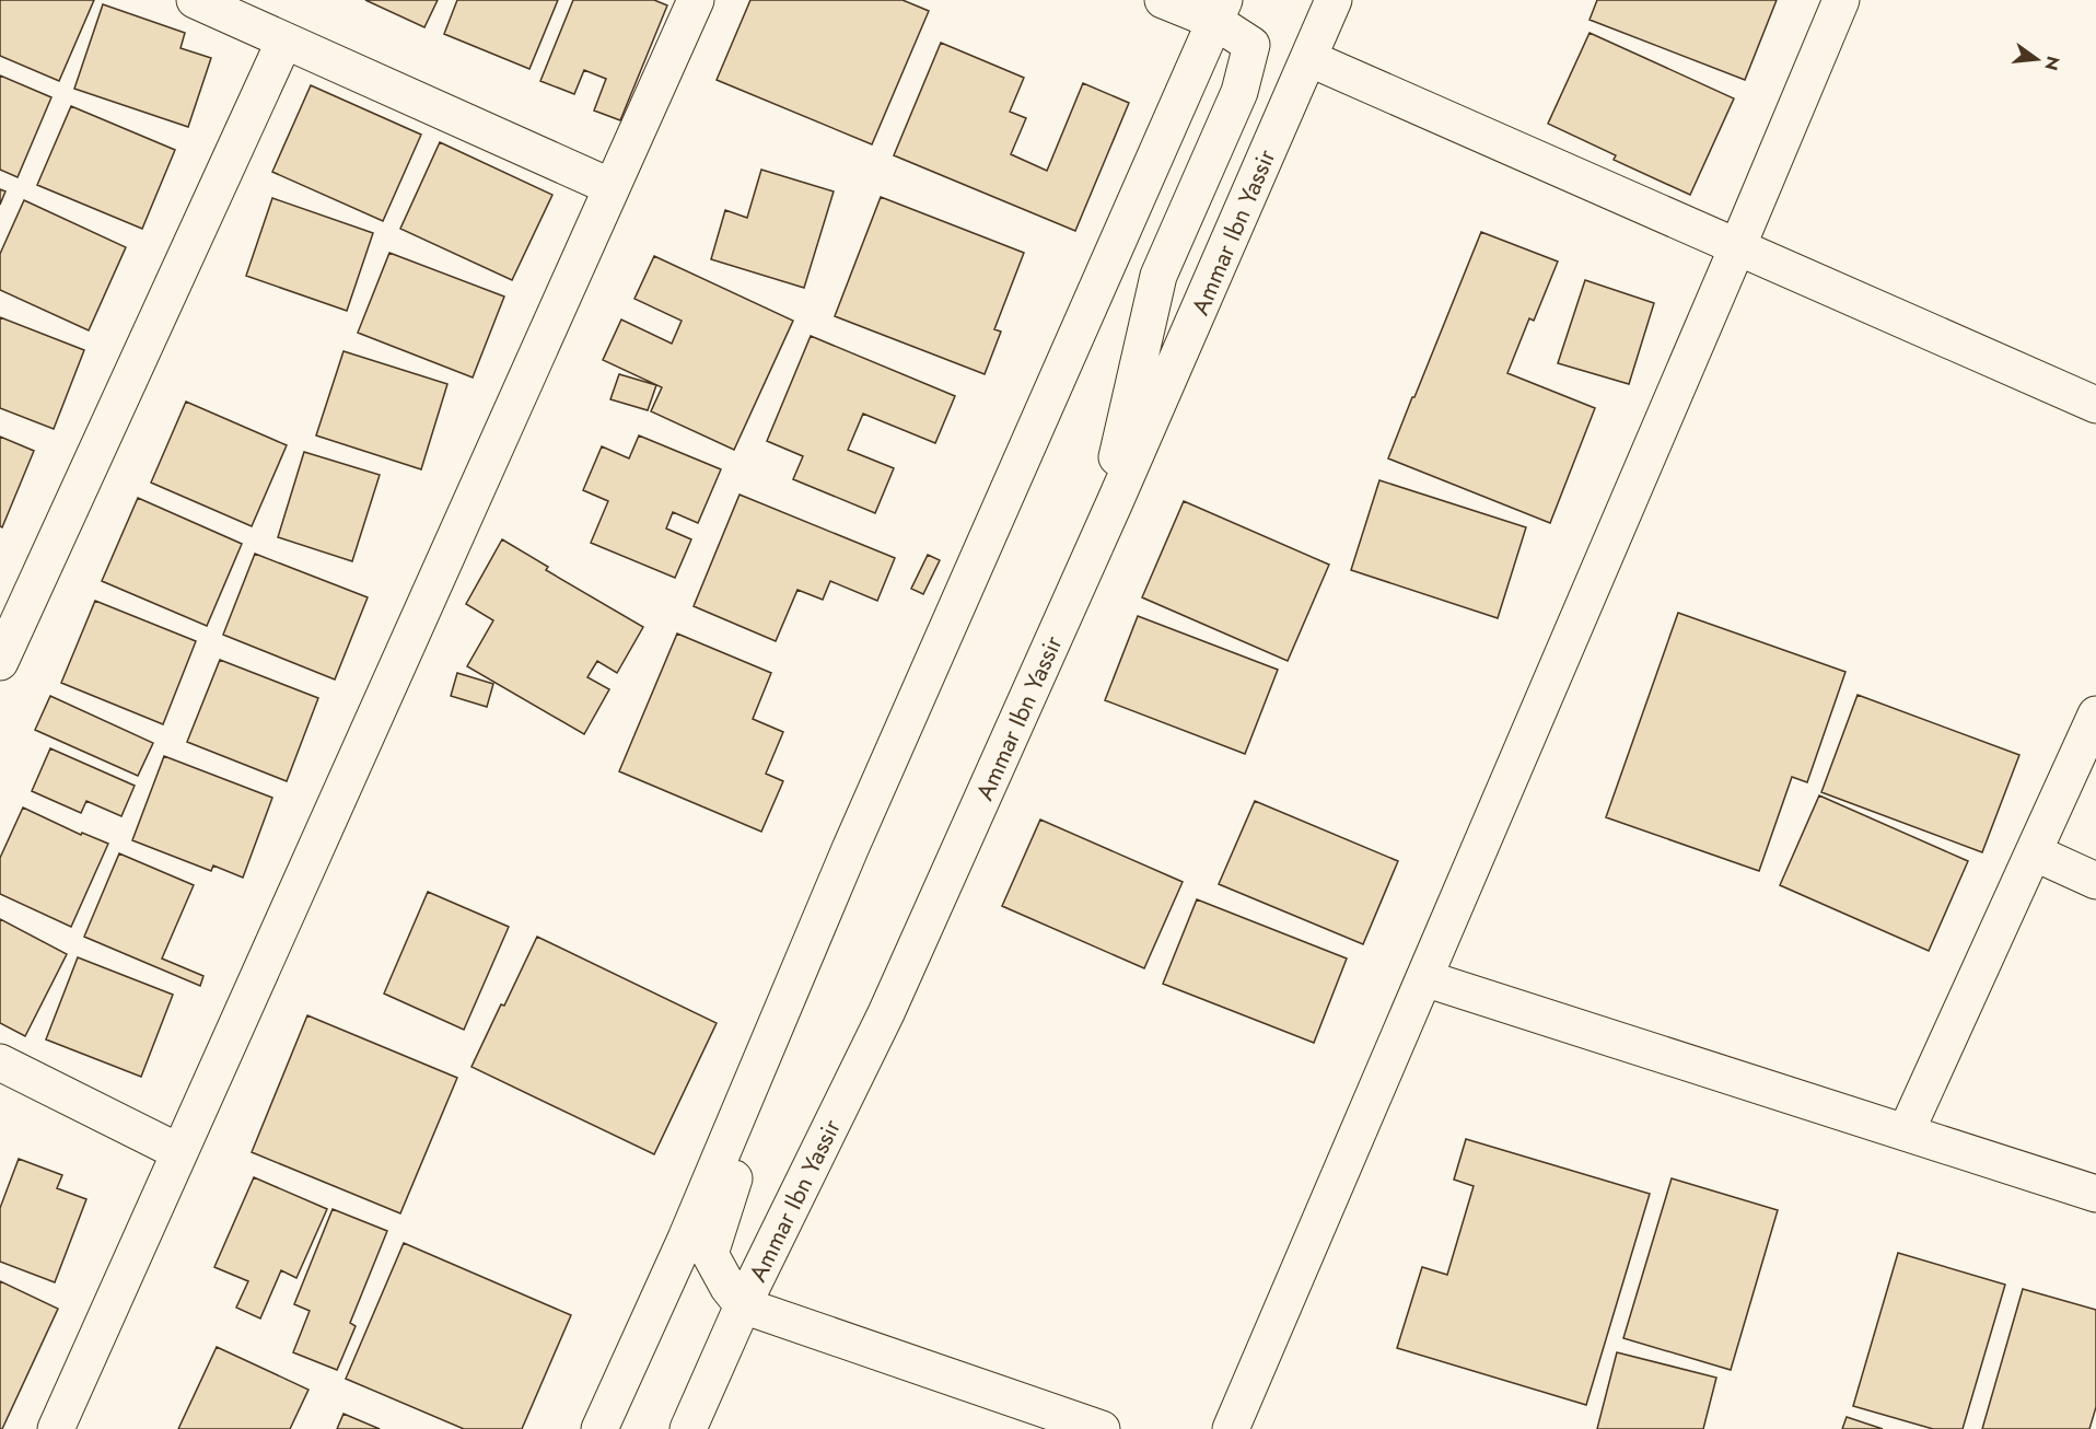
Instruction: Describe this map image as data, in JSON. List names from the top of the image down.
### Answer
{
  "streets": {
    "street": ["Ammar Ibn Yassir"]
  },
  "north": "right"
}
